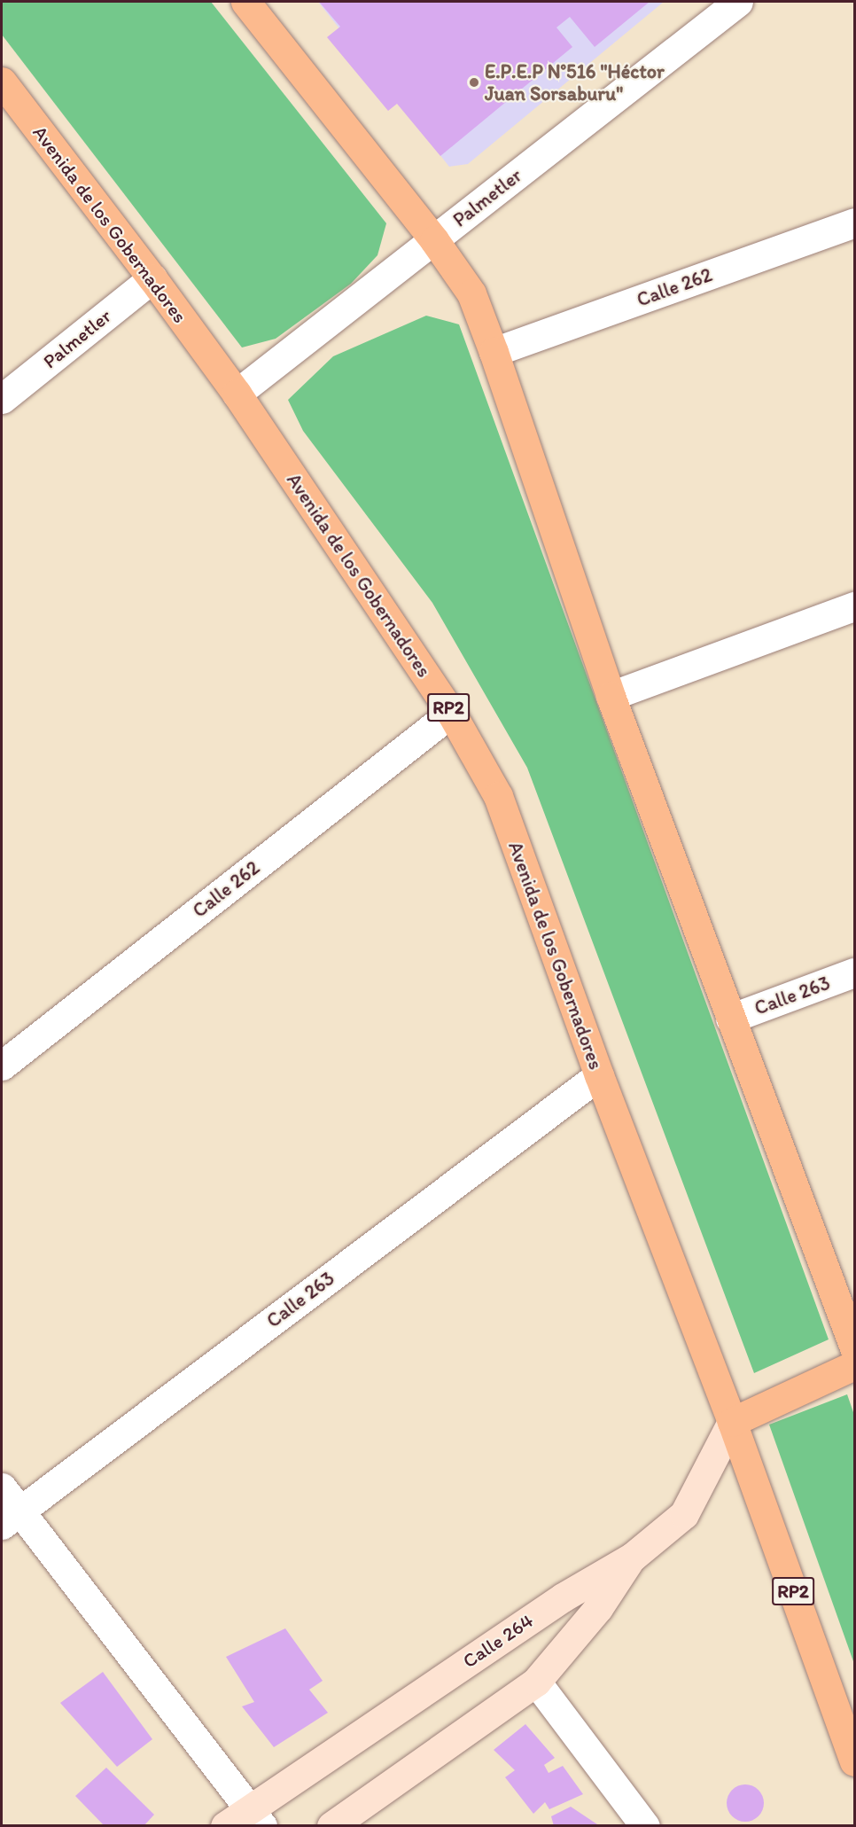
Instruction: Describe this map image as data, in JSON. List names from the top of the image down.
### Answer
{
  "streets": {
    "main road": ["Avenida de los Gobernadores", "RP2", "Calle 264"],
    "street": ["Palmetler", "Calle 262", "Calle 263"]
  },
  "crossings": [
    ["Palmetler", "Avenida de los Gobernadores"],
    ["Avenida de los Gobernadores", "Calle 262"],
    ["Avenida de los Gobernadores", "RP2"],
    ["Avenida de los Gobernadores", "Calle 263"],
    ["Avenida de los Gobernadores", "Calle 264"],
    ["RP2", "Calle 264"]
  ],
  "places": ["E.P.E.P N°516 \"Héctor Juan Sorsaburu\""]
}
